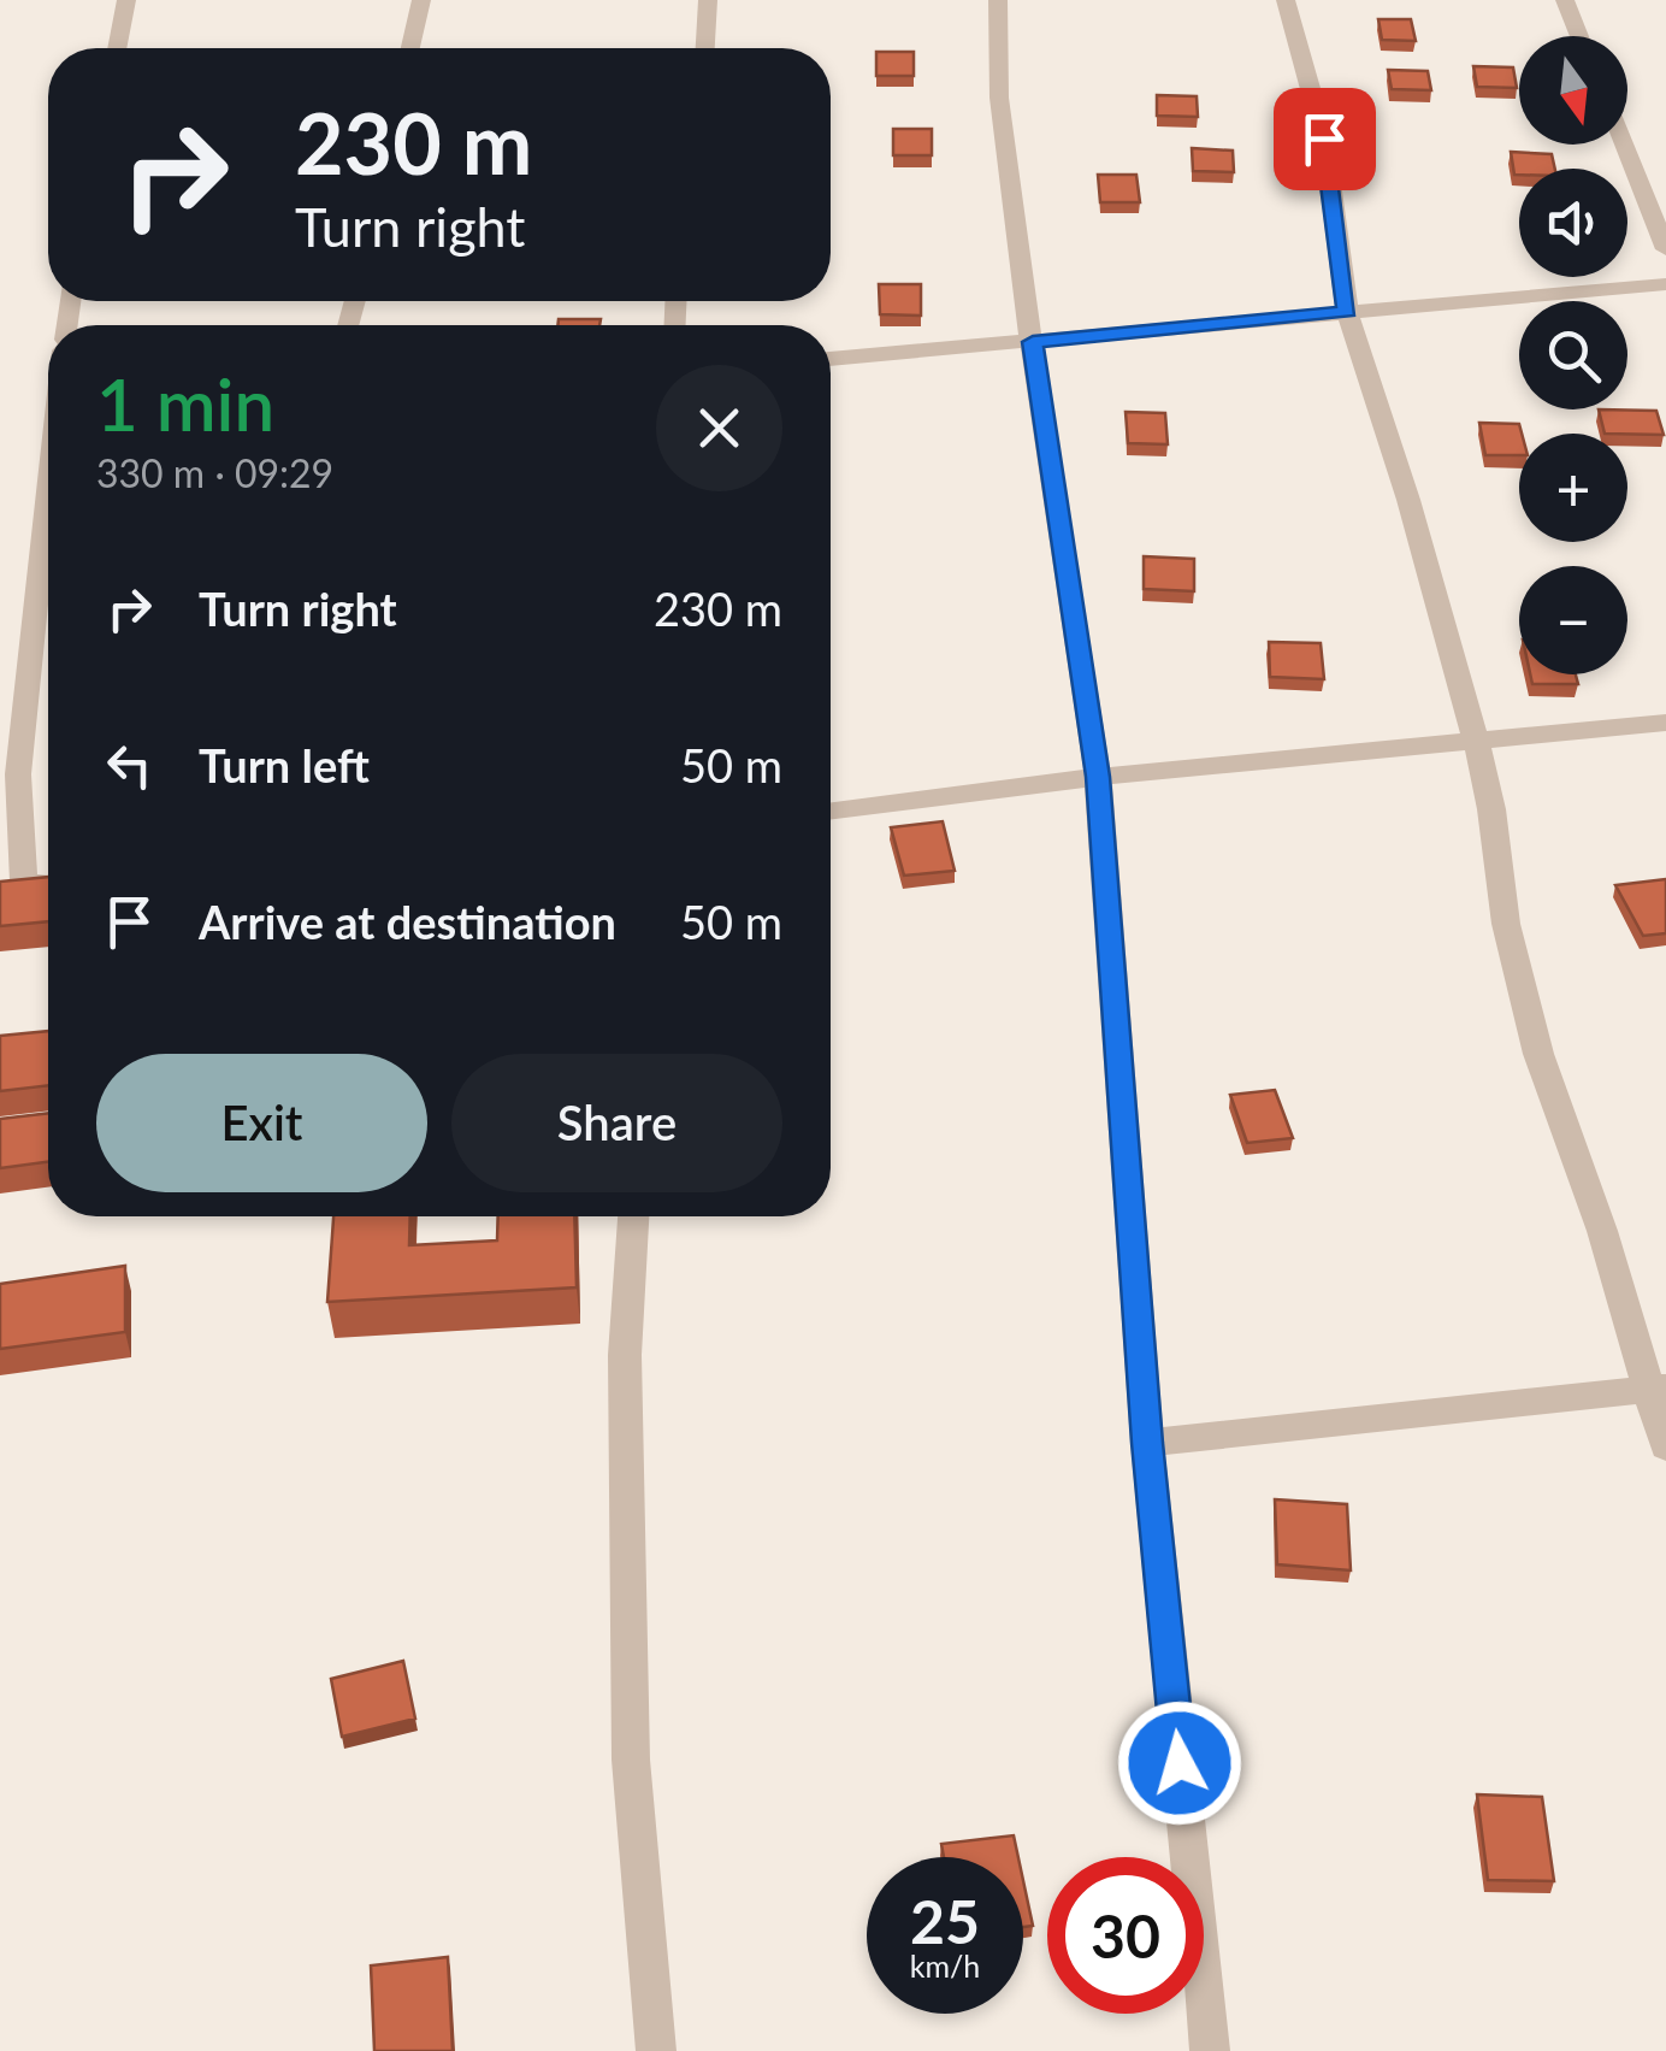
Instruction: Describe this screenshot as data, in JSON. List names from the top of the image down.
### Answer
{
  "north": "bottom",
  "page": {
    "map_buttons": ["+", "−"],
    "turn": ["230 m", "Turn right"],
    "heading": ["1 min", "330 m · 09:29"],
    "list": [
      {
        "name": "Turn right",
        "value": "230 m"
      },
      {
        "name": "Turn left",
        "value": "50 m"
      },
      {
        "name": "Arrive at destination",
        "value": "50 m"
      }
    ],
    "buttons": ["Exit", "Share"],
    "speed": "25 km/h",
    "limit": "30"
  }
}
